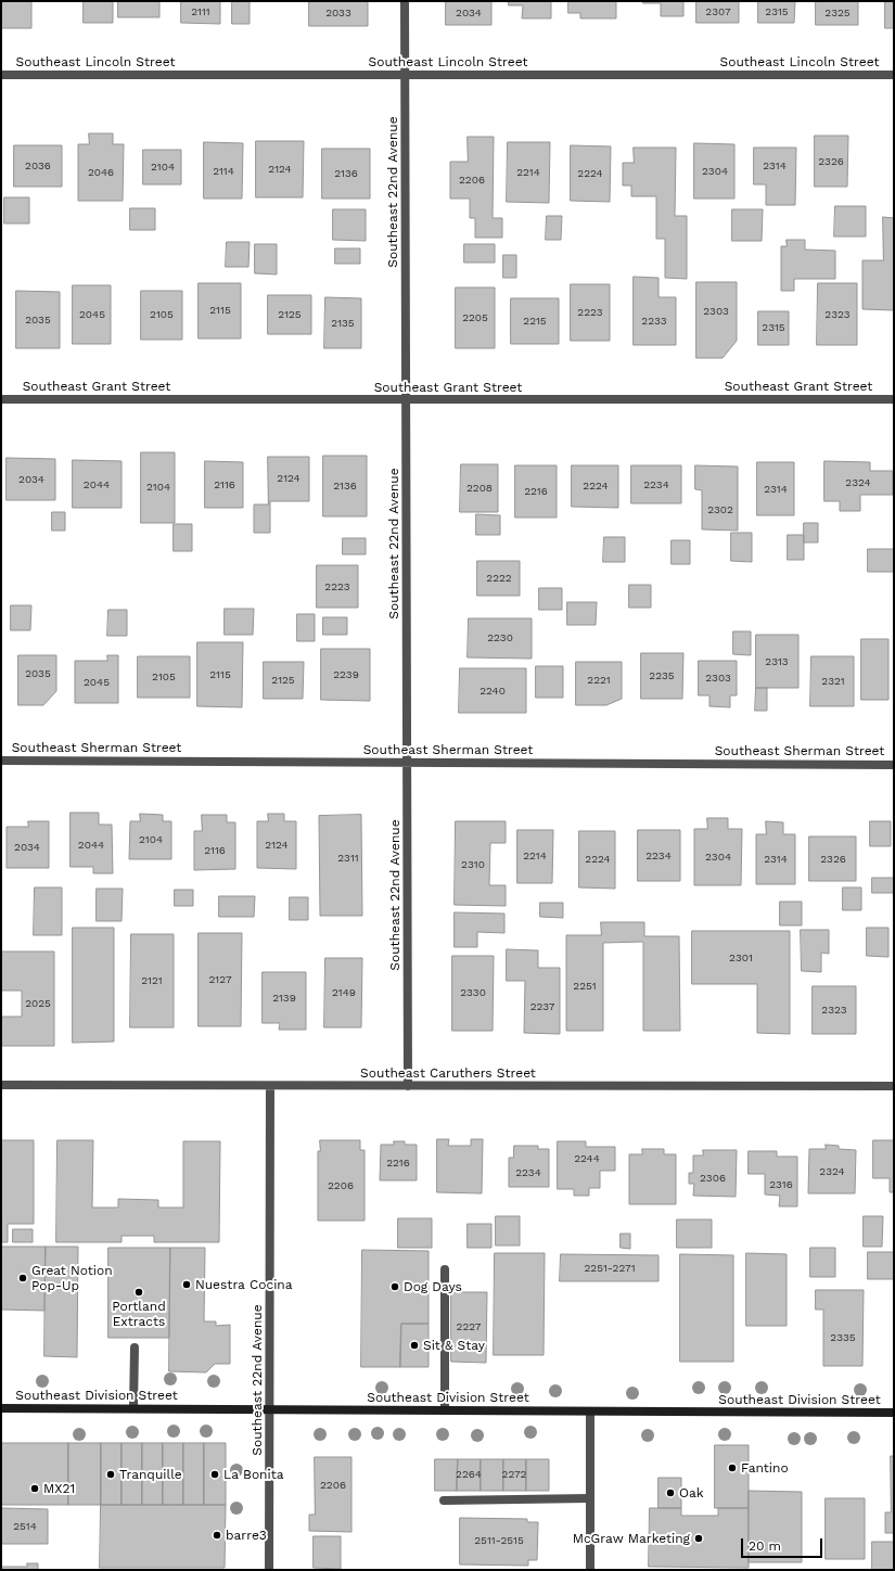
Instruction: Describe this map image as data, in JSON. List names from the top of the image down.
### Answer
{
  "streets": {
    "main road": ["Southeast Division Street"],
    "street": [
      "Southeast Lincoln Street",
      "Southeast 22nd Avenue",
      "Southeast Grant Street",
      "Southeast Sherman Street",
      "Southeast Caruthers Street"
    ]
  },
  "crossings": [
    ["Southeast Lincoln Street", "Southeast 22nd Avenue"],
    ["Southeast 22nd Avenue", "Southeast Grant Street"],
    ["Southeast 22nd Avenue", "Southeast Sherman Street"],
    ["Southeast 22nd Avenue", "Southeast Caruthers Street"],
    ["Southeast 22nd Avenue", "Southeast Division Street"]
  ],
  "places": [
    "Great Notion Pop-Up",
    "Nuestra Cocina",
    "Dog Days",
    "Portland Extracts",
    "Sit & Stay",
    "Fantino",
    "Tranquille",
    "La Bonita",
    "MX21",
    "Oak",
    "barre3",
    "McGraw Marketing"
  ],
  "house_numbers": [
    "2111",
    "2307",
    "2315",
    "2033",
    "2034",
    "2325",
    "2326",
    "2036",
    "2314",
    "2104",
    "2124",
    "2114",
    "2304",
    "2046",
    "2214",
    "2136",
    "2224",
    "2206",
    "2115",
    "2303",
    "2223",
    "2045",
    "2105",
    "2125",
    "2323",
    "2205",
    "2035",
    "2215",
    "2233",
    "2135",
    "2315",
    "2124",
    "2034",
    "2324",
    "2044",
    "2116",
    "2234",
    "2136",
    "2224",
    "2104",
    "2208",
    "2314",
    "2216",
    "2302",
    "2222",
    "2223",
    "2230",
    "2313",
    "2035",
    "2115",
    "2239",
    "2235",
    "2105",
    "2303",
    "2125",
    "2221",
    "2321",
    "2045",
    "2240",
    "2104",
    "2044",
    "2124",
    "2034",
    "2116",
    "2214",
    "2234",
    "2304",
    "2311",
    "2224",
    "2314",
    "2326",
    "2310",
    "2301",
    "2127",
    "2121",
    "2251",
    "2149",
    "2330",
    "2139",
    "2025",
    "2237",
    "2323",
    "2244",
    "2216",
    "2324",
    "2234",
    "2306",
    "2316",
    "2206",
    "2251-2271",
    "2227",
    "2335",
    "2264",
    "2272",
    "2206",
    "2514",
    "2511-2515"
  ],
  "scale_bar": "20 m"
}
